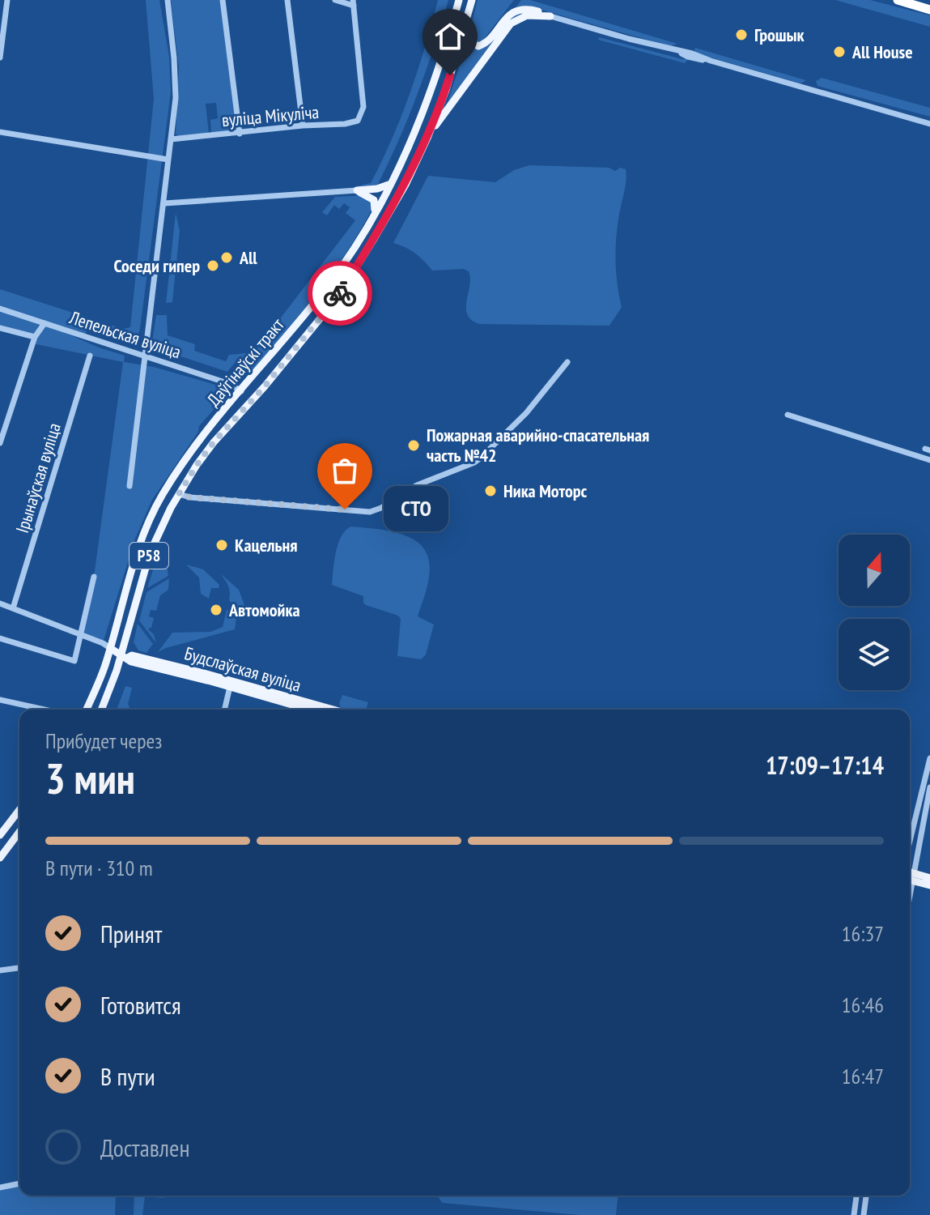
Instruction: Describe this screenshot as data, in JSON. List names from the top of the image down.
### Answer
{
  "streets": {
    "main road": ["Даўгінаўскі тракт", "Р58", "Будслаўская вуліца"],
    "street": ["вуліца Мікуліча", "Лепельская вуліца", "Ірынаўская вуліца"]
  },
  "crossings": [
    ["Лепельская вуліца", "Даўгінаўскі тракт"],
    ["Даўгінаўскі тракт", "Р58"],
    ["Даўгінаўскі тракт", "Будслаўская вуліца"]
  ],
  "places": [
    "Грошык",
    "All House",
    "All",
    "Соседи гипер",
    "Пожарная аварийно-спасательная часть №42",
    "Ника Моторс",
    "СТО",
    "Кацельня",
    "Автомойка"
  ],
  "north": "top",
  "page": {
    "bubble": "СТО",
    "heading": ["3 мин", "Прибудет через", "17:09–17:14"],
    "bar": "В пути · 310 m",
    "list": [
      ["Принят", "16:37"],
      ["Готовится", "16:46"],
      ["В пути", "16:47"],
      "Доставлен"
    ]
  }
}
